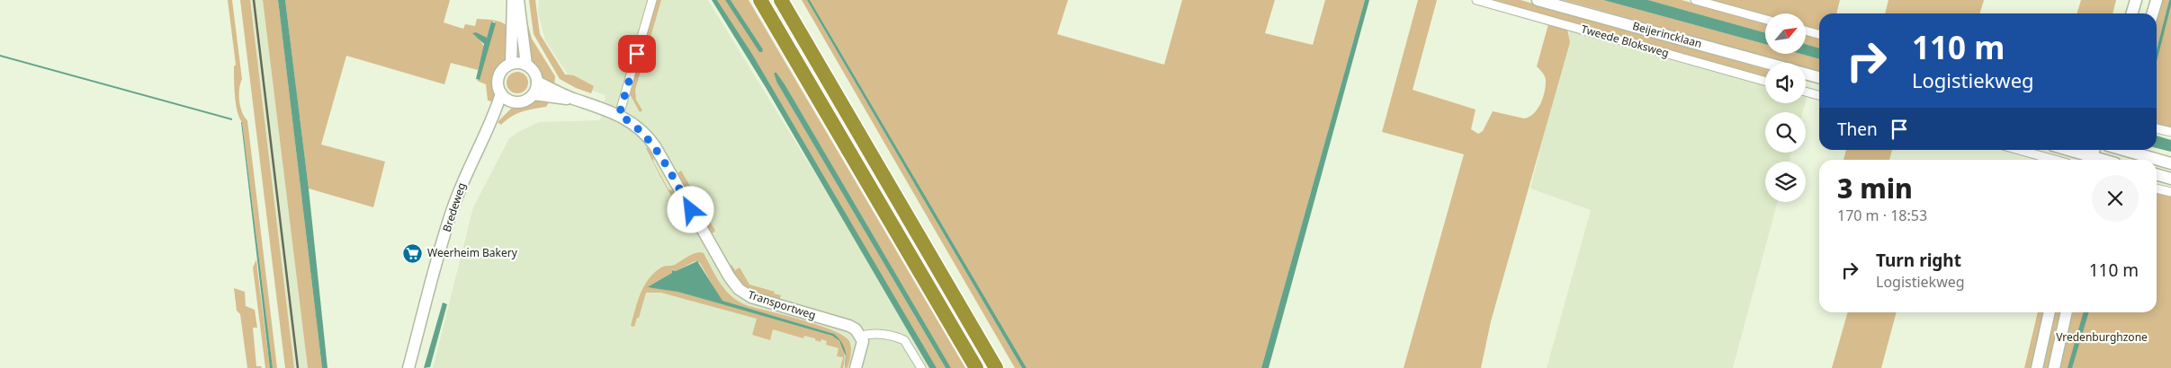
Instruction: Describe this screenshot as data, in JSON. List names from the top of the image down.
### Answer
{
  "streets": {
    "street": [
      "Beijerincklaan",
      "Tweede Bloksweg",
      "Bredeweg",
      "Transportweg"
    ]
  },
  "crossings": [
    ["Bredeweg", "Transportweg"]
  ],
  "parks": ["Vredenburghzone"],
  "places": {
    "supermarket": ["Weerheim Bakery"]
  },
  "north": "top right",
  "page": {
    "turn": ["110 m", "Logistiekweg"],
    "then": "Then",
    "heading": ["3 min", "170 m · 18:53"],
    "list": [
      {
        "name": "Turn right",
        "note": "Logistiekweg",
        "value": "110 m"
      }
    ]
  }
}
